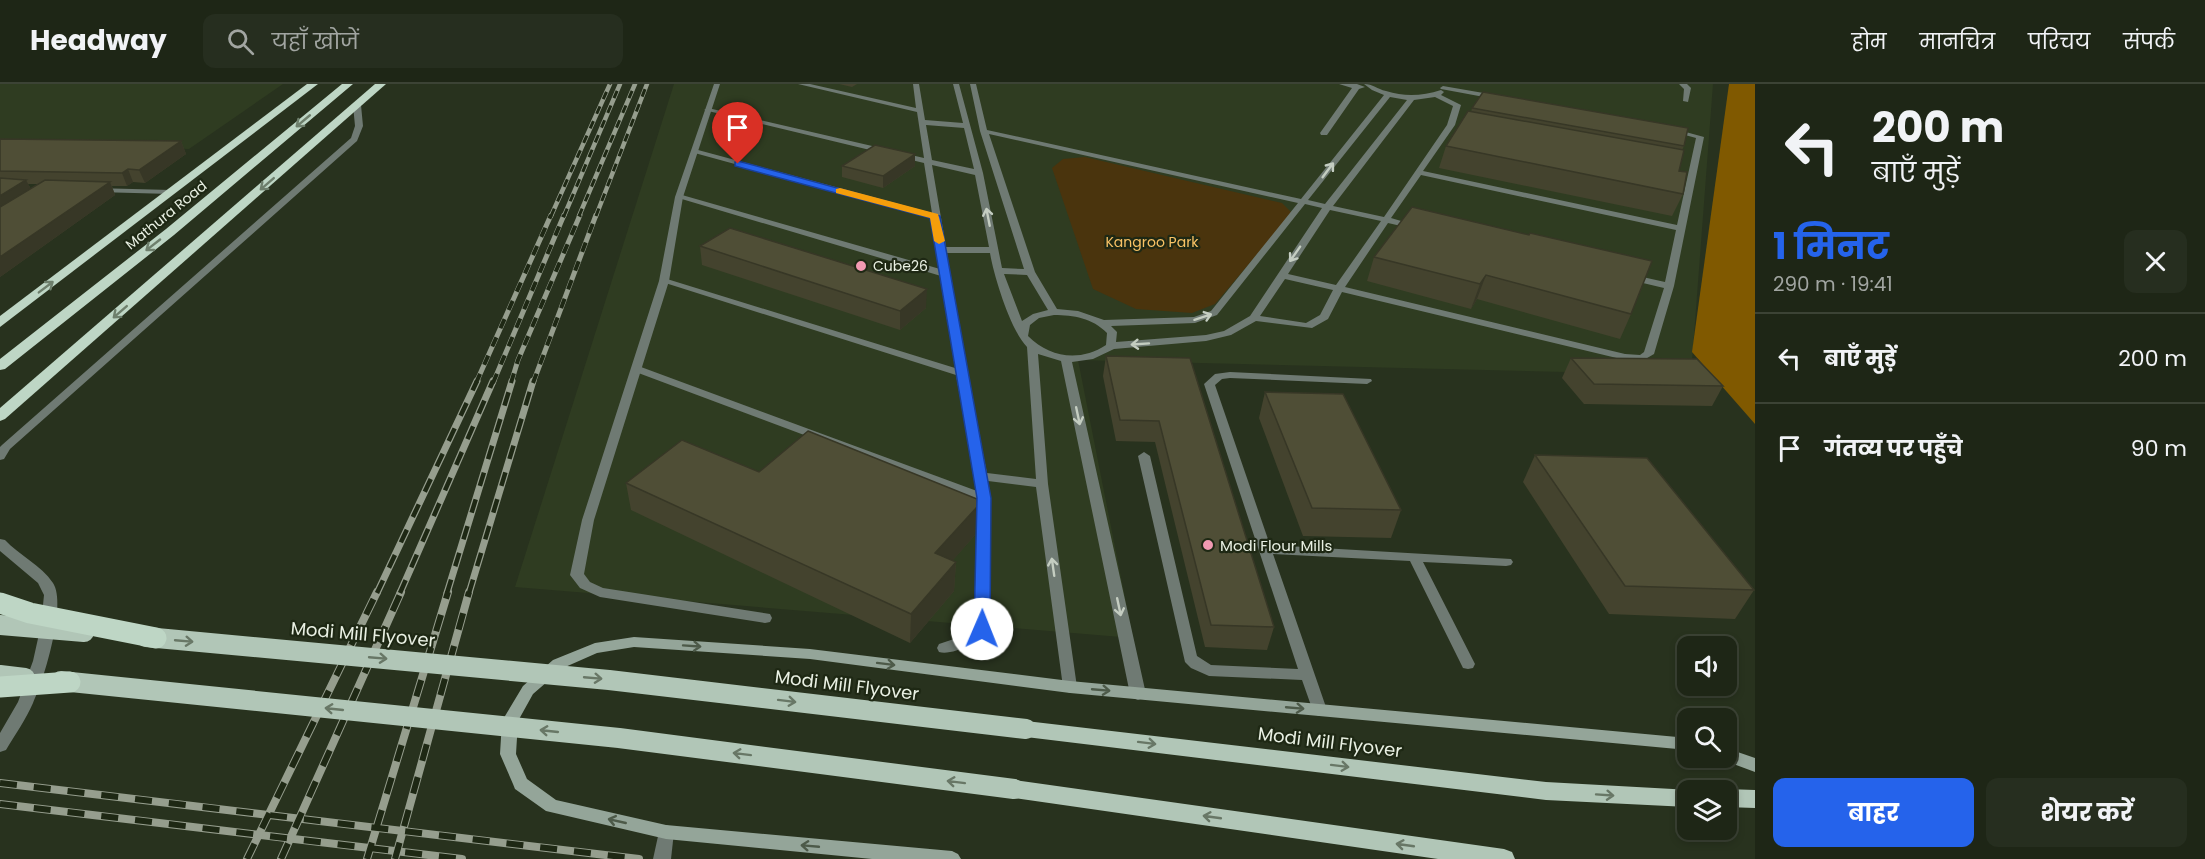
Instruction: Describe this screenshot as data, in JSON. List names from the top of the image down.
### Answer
{
  "streets": {
    "highway": ["Mathura Road"],
    "main road": ["Modi Mill Flyover"]
  },
  "parks": ["Kangroo Park"],
  "places": ["Cube26", "Modi Flour Mills"],
  "page": {
    "header": "Headway",
    "search": "यहाँ खोजें",
    "nav": [
      "होम",
      "मानचित्र",
      "परिचय",
      "संपर्क"
    ],
    "turn": ["200 m", "बाएँ मुड़ें"],
    "heading": ["1 मिनट", "290 m · 19:41"],
    "list": [
      {
        "name": "बाएँ मुड़ें",
        "value": "200 m"
      },
      {
        "name": "गंतव्य पर पहुँचे",
        "value": "90 m"
      }
    ],
    "buttons": ["बाहर", "शेयर करें"]
  }
}
